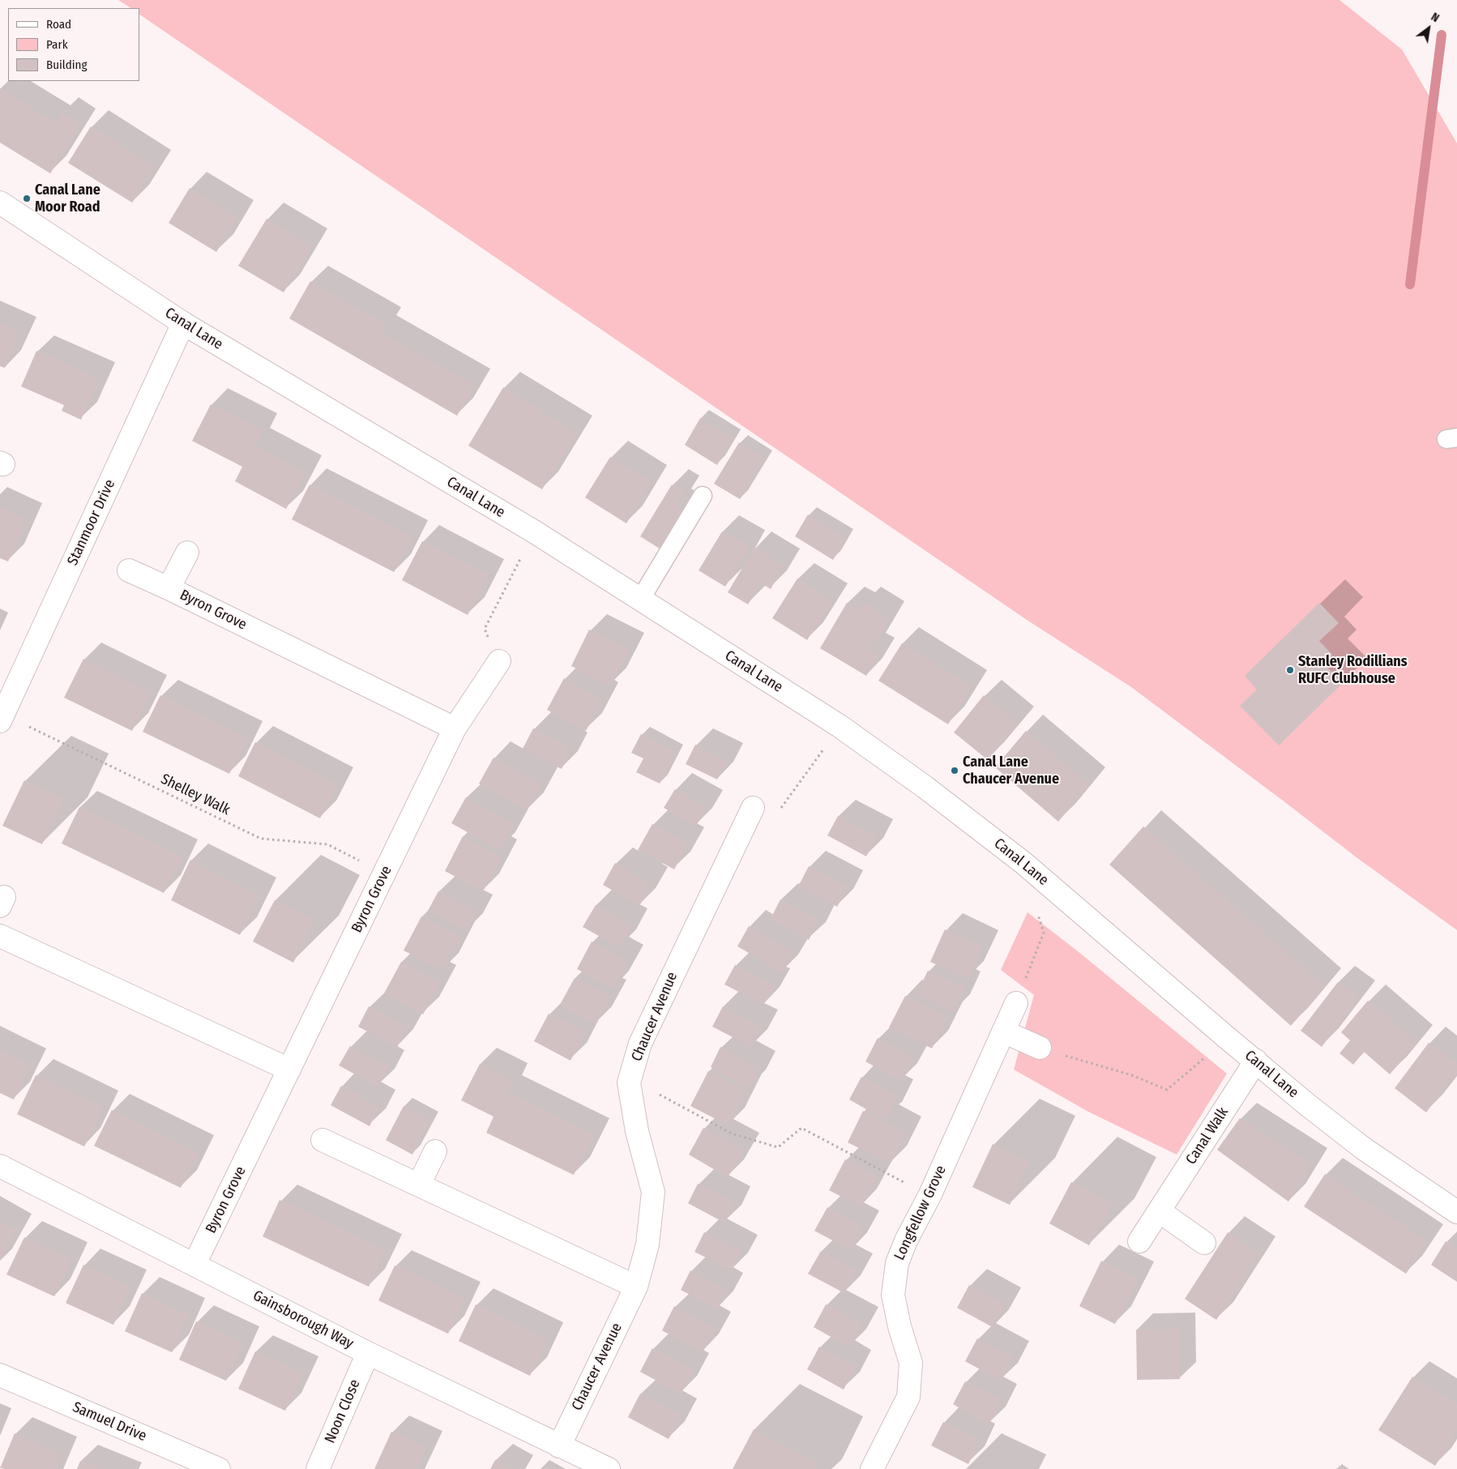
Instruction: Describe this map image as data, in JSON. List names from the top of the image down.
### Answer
{
  "streets": {
    "street": [
      "Canal Lane",
      "Stanmoor Drive",
      "Byron Grove",
      "Chaucer Avenue",
      "Canal Walk",
      "Longfellow Grove",
      "Gainsborough Way",
      "Noon Close",
      "Samuel Drive"
    ],
    "path": ["Shelley Walk"]
  },
  "crossings": [
    ["Canal Lane", "Stanmoor Drive"],
    ["Canal Lane", "Canal Walk"],
    ["Stanmoor Drive", "Shelley Walk"],
    ["Byron Grove", "Shelley Walk"],
    ["Byron Grove", "Gainsborough Way"],
    ["Chaucer Avenue", "Gainsborough Way"],
    ["Gainsborough Way", "Noon Close"]
  ],
  "places": ["Canal Lane Moor Road", "Stanley Rodillians RUFC Clubhouse", "Canal Lane Chaucer Avenue"],
  "legend": ["Road", "Park", "Building"],
  "north": "top right"
}
